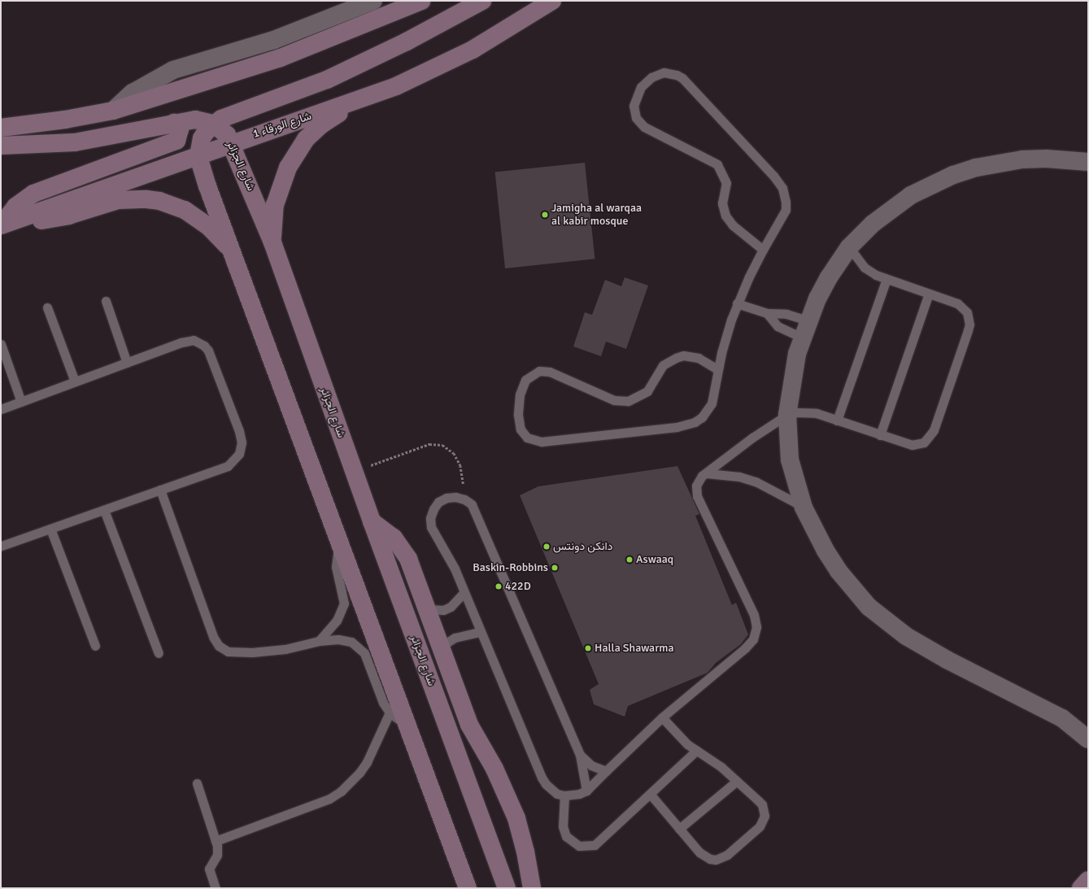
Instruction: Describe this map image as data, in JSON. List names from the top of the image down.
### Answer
{
  "streets": {
    "main road": ["شارع الورقاء 1", "شارع الجزائر"]
  },
  "crossings": [
    ["شارع الورقاء 1", "شارع الجزائر"]
  ],
  "places": [
    "Jamigha al warqaa al kabir mosque",
    "دانكن دونتس",
    "Aswaaq",
    "Baskin-Robbins",
    "422D",
    "Halla Shawarma"
  ]
}
